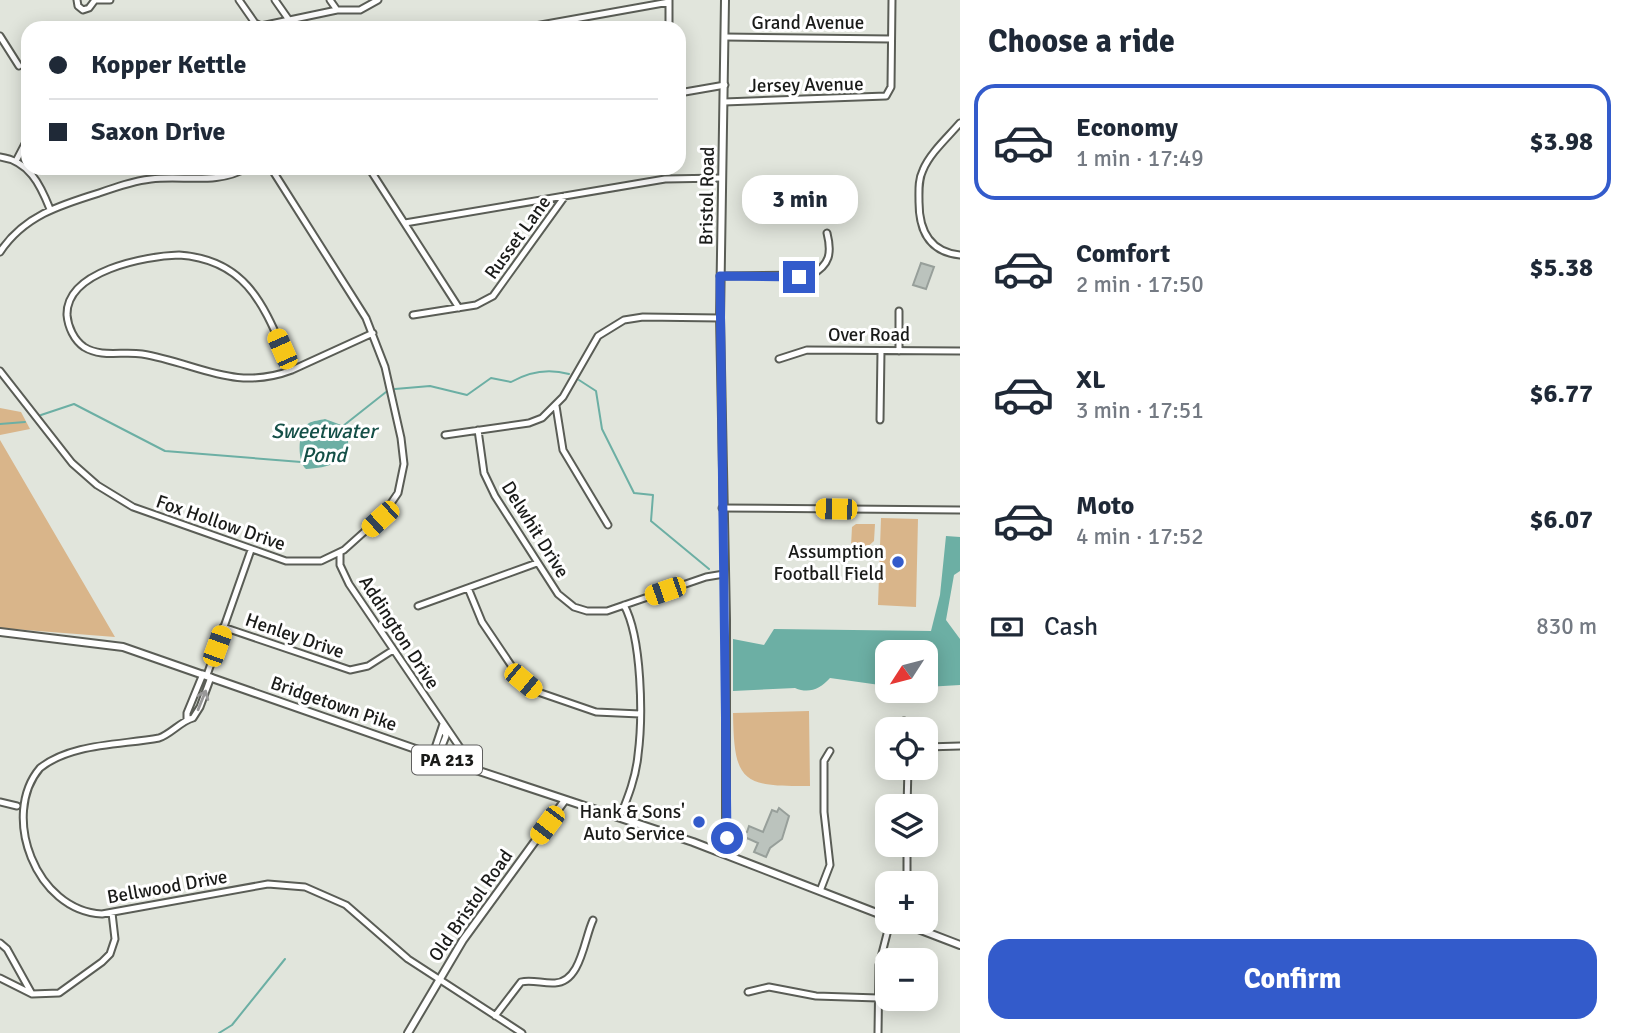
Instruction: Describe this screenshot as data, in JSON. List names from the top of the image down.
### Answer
{
  "streets": {
    "main road": [
      "Bristol Road",
      "Bridgetown Pike",
      "PA 213",
      "Old Bristol Road"
    ],
    "street": [
      "Grand Avenue",
      "Jersey Avenue",
      "Russet Lane",
      "Over Road",
      "Fox Hollow Drive",
      "Delwhit Drive",
      "Addington Drive",
      "Henley Drive",
      "Bellwood Drive"
    ]
  },
  "crossings": [
    ["Grand Avenue", "Jersey Avenue"],
    ["Grand Avenue", "Bristol Road"],
    ["Jersey Avenue", "Bristol Road"],
    ["Bristol Road", "Delwhit Drive"],
    ["Bristol Road", "Bridgetown Pike"],
    ["Fox Hollow Drive", "Addington Drive"],
    ["Addington Drive", "Henley Drive"],
    ["Addington Drive", "Bridgetown Pike"],
    ["Bridgetown Pike", "Old Bristol Road"],
    ["Bellwood Drive", "Old Bristol Road"]
  ],
  "water": ["Sweetwater Pond"],
  "places": ["Assumption Football Field", "Hank & Sons' Auto Service"],
  "north": "bottom left",
  "page": {
    "heading": "Choose a ride",
    "banner": ["Kopper Kettle", "Saxon Drive"],
    "list": [
      {
        "name": "Economy",
        "note": "1 min · 17:49",
        "value": "$3.98"
      },
      {
        "name": "Comfort",
        "note": "2 min · 17:50",
        "value": "$5.38"
      },
      {
        "name": "XL",
        "note": "3 min · 17:51",
        "value": "$6.77"
      },
      {
        "name": "Moto",
        "note": "4 min · 17:52",
        "value": "$6.07"
      }
    ],
    "bubble": "3 min",
    "pay": ["Cash", "830 m"],
    "map_buttons": ["+", "−"],
    "buttons": "Confirm"
  }
}
